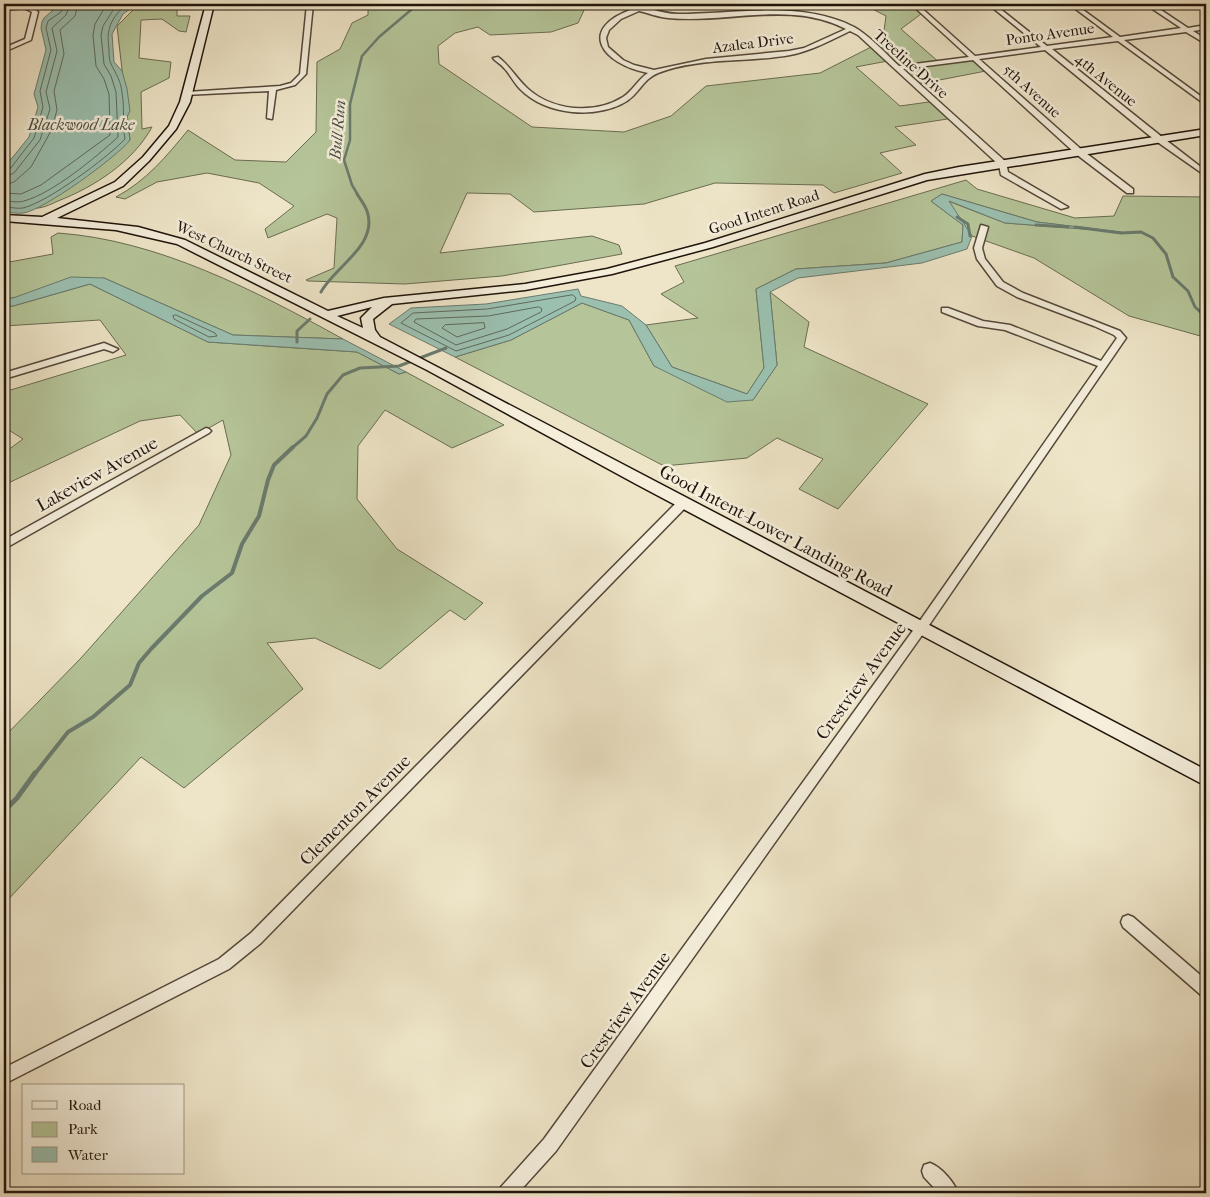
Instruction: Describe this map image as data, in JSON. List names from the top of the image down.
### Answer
{
  "streets": {
    "main road": ["Good Intent Road", "West Church Street", "Good Intent-Lower Landing Road"],
    "street": [
      "Ponto Avenue",
      "Azalea Drive",
      "Treeline Drive",
      "4th Avenue",
      "5th Avenue",
      "Lakeview Avenue",
      "Crestview Avenue",
      "Clementon Avenue"
    ]
  },
  "crossings": [
    ["Ponto Avenue", "Treeline Drive"],
    ["Ponto Avenue", "4th Avenue"],
    ["Ponto Avenue", "5th Avenue"],
    ["Azalea Drive", "Treeline Drive"],
    ["Treeline Drive", "Good Intent Road"],
    ["4th Avenue", "Good Intent Road"],
    ["5th Avenue", "Good Intent Road"],
    ["Good Intent Road", "West Church Street"],
    ["Good Intent Road", "Good Intent-Lower Landing Road"],
    ["West Church Street", "Good Intent-Lower Landing Road"],
    ["Good Intent-Lower Landing Road", "Crestview Avenue"],
    ["Good Intent-Lower Landing Road", "Clementon Avenue"]
  ],
  "water": ["Blackwood Lake", "Bull Run"],
  "legend": ["Road", "Park", "Water"]
}
